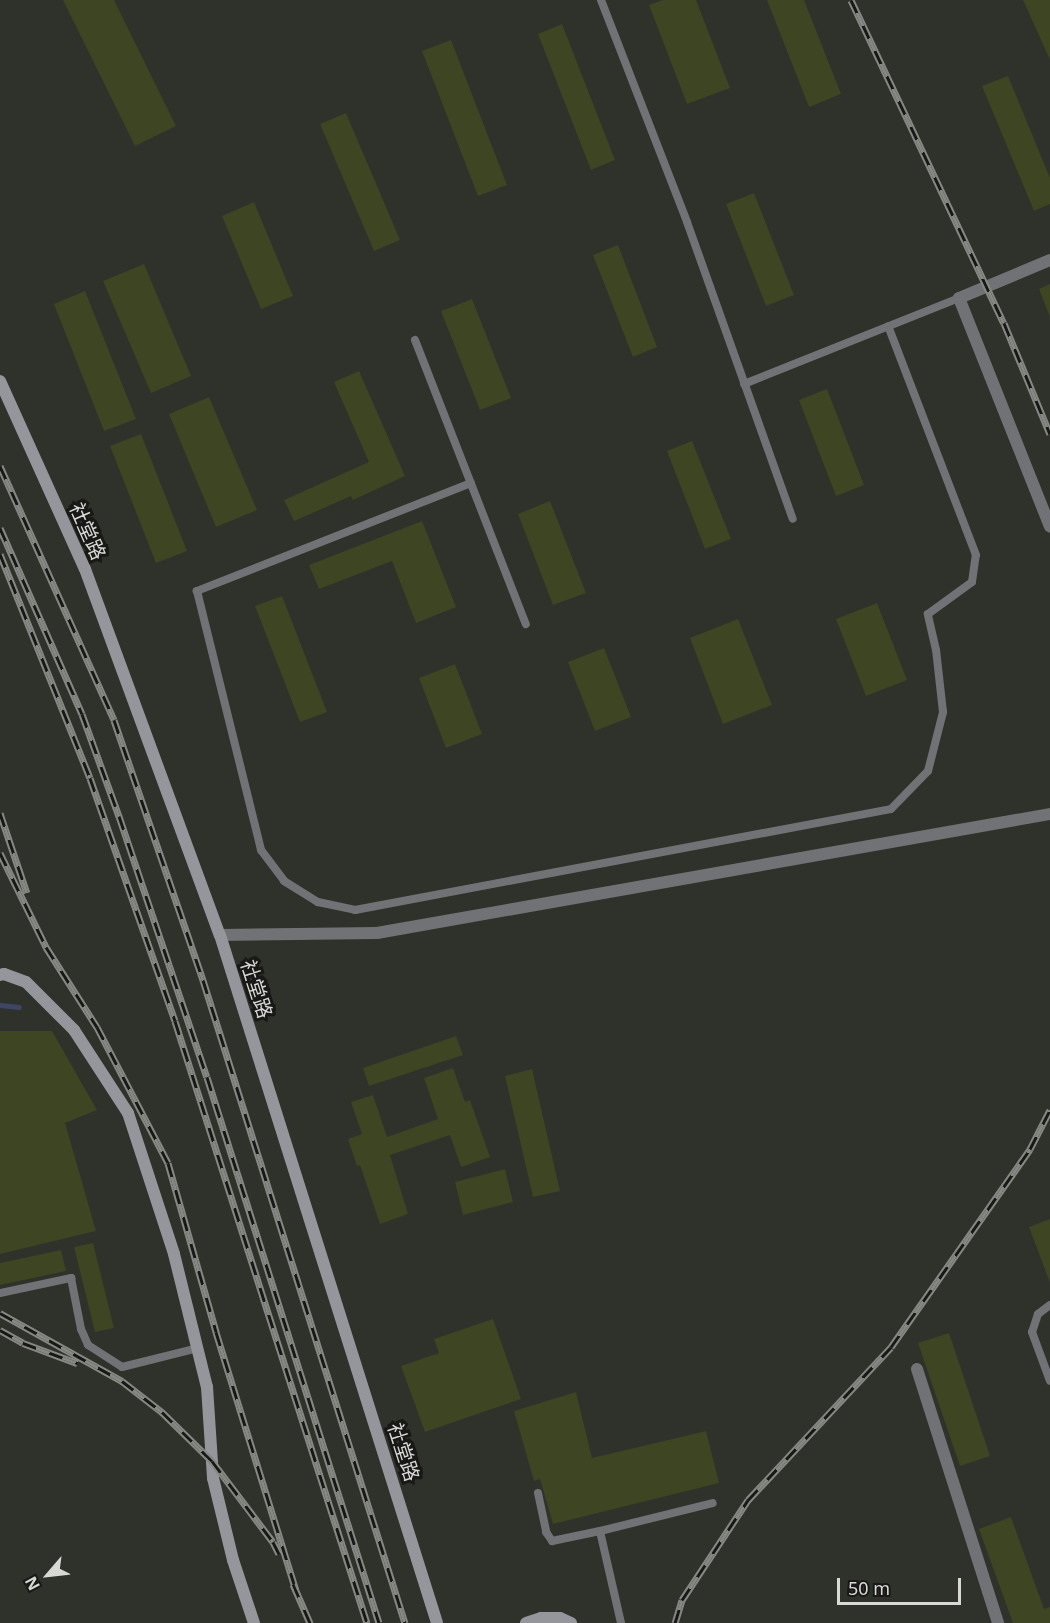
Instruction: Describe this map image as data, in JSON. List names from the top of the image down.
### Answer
{
  "streets": {
    "street": ["社堂路"]
  },
  "scale_bar": "50 m",
  "north": "bottom left"
}
